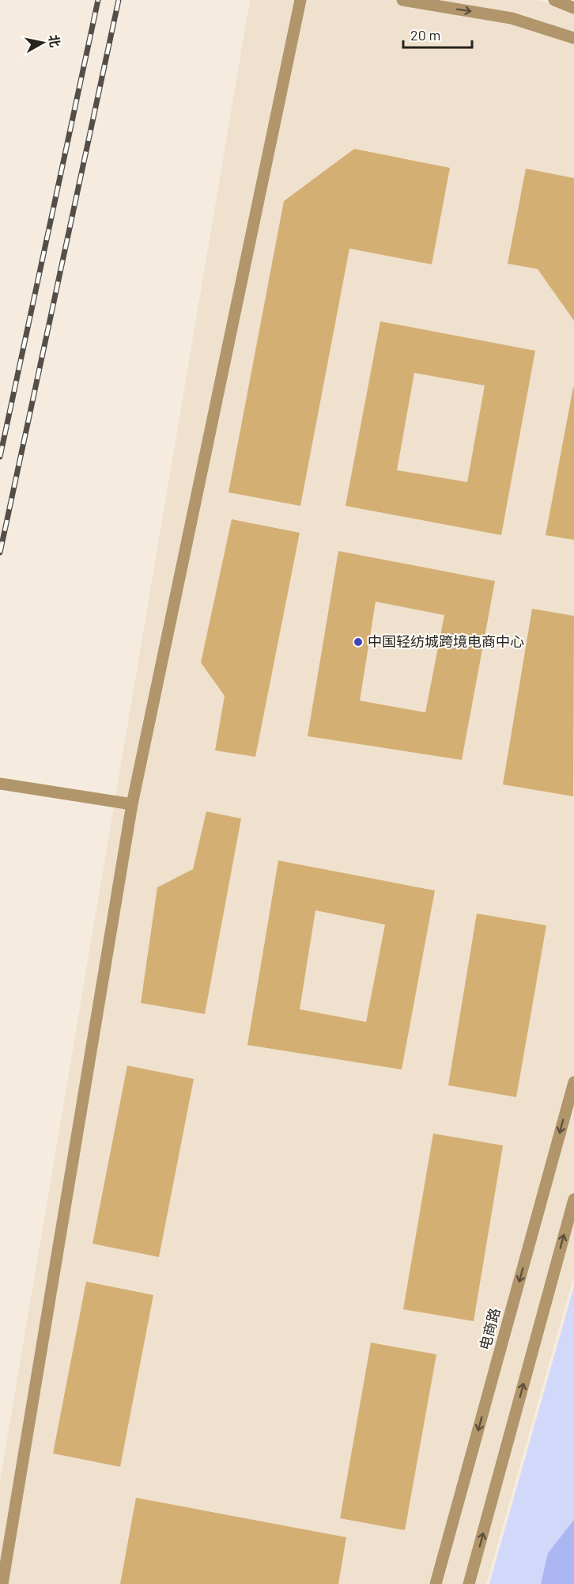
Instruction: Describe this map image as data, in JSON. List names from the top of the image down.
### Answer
{
  "streets": {
    "street": ["电商路"]
  },
  "places": ["中国轻纺城跨境电商中心"],
  "scale_bar": "20 m",
  "north": "right"
}
